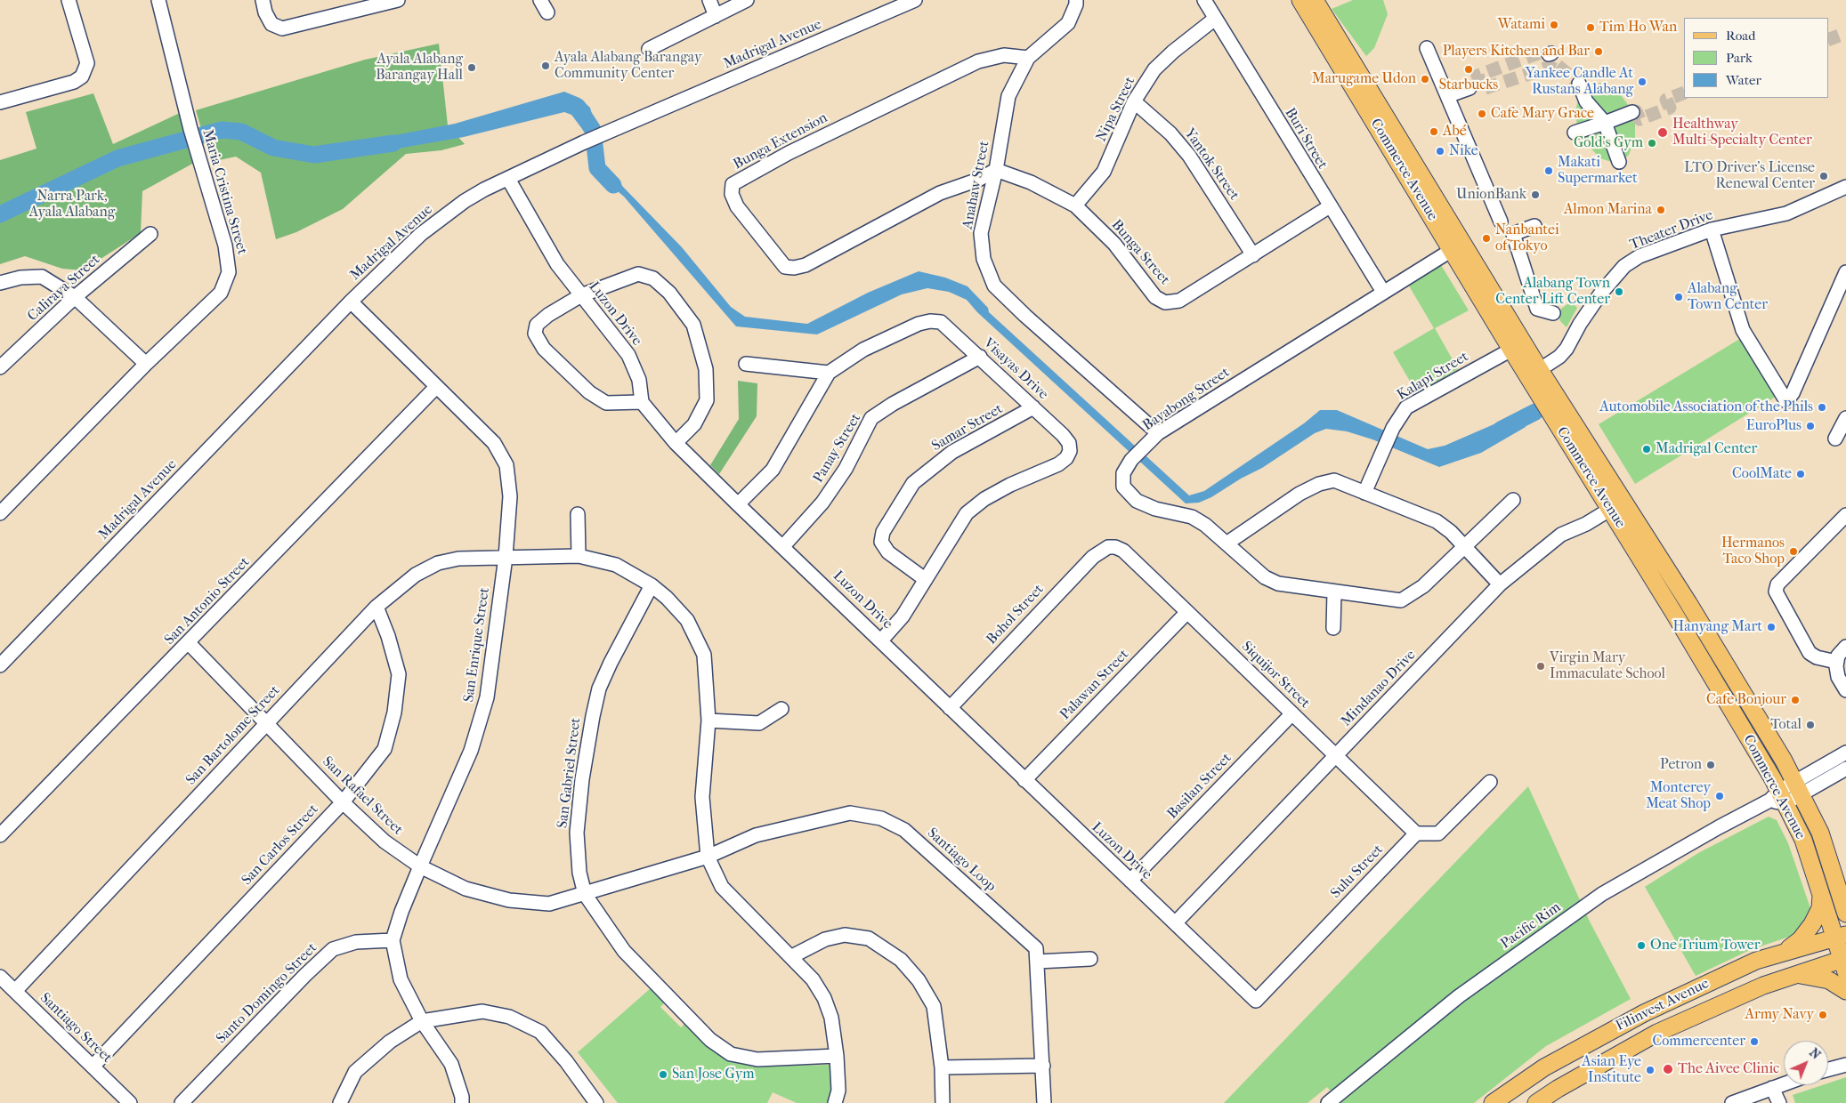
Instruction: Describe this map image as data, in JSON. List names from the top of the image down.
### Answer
{
  "streets": {
    "main road": ["Commerce Avenue", "Filinvest Avenue"],
    "street": [
      "Madrigal Avenue",
      "Nipa Street",
      "Buri Street",
      "Bunga Extension",
      "Yantok Street",
      "Anahaw Street",
      "Maria Cristina Street",
      "Theater Drive",
      "Bunga Street",
      "Caliraya Street",
      "Luzon Drive",
      "Visayas Drive",
      "Kalapi Street",
      "Bayabong Street",
      "Samar Street",
      "Panay Street",
      "San Antonio Street",
      "Bohol Street",
      "San Enrique Street",
      "Siquijor Street",
      "Palawan Street",
      "Mindanao Drive",
      "San Bartolome Street",
      "San Gabriel Street",
      "Basilan Street",
      "San Rafael Street",
      "San Carlos Street",
      "Santiago Loop",
      "Sulu Street",
      "Pacific Rim",
      "Santo Domingo Street",
      "Santiago Street"
    ]
  },
  "crossings": [
    ["Madrigal Avenue", "Luzon Drive"],
    ["Madrigal Avenue", "San Enrique Street"],
    ["Nipa Street", "Buri Street"],
    ["Nipa Street", "Yantok Street"],
    ["Nipa Street", "Bunga Street"],
    ["Buri Street", "Bunga Street"],
    ["Buri Street", "Bayabong Street"],
    ["Bunga Extension", "Anahaw Street"],
    ["Bunga Extension", "Bunga Street"],
    ["Yantok Street", "Bunga Street"],
    ["Commerce Avenue", "Theater Drive"],
    ["Commerce Avenue", "Kalapi Street"],
    ["Commerce Avenue", "Bayabong Street"],
    ["Commerce Avenue", "Mindanao Drive"],
    ["Commerce Avenue", "Pacific Rim"],
    ["Commerce Avenue", "Filinvest Avenue"],
    ["Anahaw Street", "Bunga Street"],
    ["Anahaw Street", "Bayabong Street"],
    ["Luzon Drive", "Visayas Drive"],
    ["Luzon Drive", "Panay Street"],
    ["Luzon Drive", "Bohol Street"],
    ["Luzon Drive", "Palawan Street"],
    ["Luzon Drive", "Mindanao Drive"],
    ["Luzon Drive", "Basilan Street"],
    ["Luzon Drive", "Sulu Street"],
    ["Visayas Drive", "Samar Street"],
    ["Visayas Drive", "Panay Street"],
    ["San Antonio Street", "San Enrique Street"],
    ["San Antonio Street", "San Rafael Street"],
    ["Bohol Street", "Siquijor Street"],
    ["San Enrique Street", "San Bartolome Street"],
    ["San Enrique Street", "San Rafael Street"],
    ["San Enrique Street", "Santo Domingo Street"],
    ["Siquijor Street", "Palawan Street"],
    ["Siquijor Street", "Mindanao Drive"],
    ["Siquijor Street", "Basilan Street"],
    ["Siquijor Street", "Sulu Street"],
    ["San Bartolome Street", "San Gabriel Street"],
    ["San Bartolome Street", "San Rafael Street"],
    ["San Bartolome Street", "San Carlos Street"],
    ["San Bartolome Street", "Santiago Loop"],
    ["San Bartolome Street", "Santiago Street"],
    ["San Gabriel Street", "San Rafael Street"],
    ["San Rafael Street", "San Carlos Street"],
    ["San Rafael Street", "Santiago Loop"],
    ["San Carlos Street", "Santiago Street"]
  ],
  "parks": ["Narra Park, Ayala Alabang"],
  "places": [
    "Watami",
    "Tim Ho Wan",
    "Players Kitchen and Bar",
    "Ayala Alabang Barangay Community Center",
    "Ayala Alabang Barangay Hall",
    "Starbucks",
    "Marugame Udon",
    "Yankee Candle At Rustans Alabang",
    "Cafe Mary Grace",
    "Abé",
    "Healthway Multi-Specialty Center",
    "Gold's Gym",
    "Nike",
    "Makati Supermarket",
    "LTO Driver's License Renewal Center",
    "UnionBank",
    "Almon Marina",
    "Nanbantei of Tokyo",
    "Alabang Town Center Lift Center",
    "Alabang Town Center",
    "Automobile Association of the Phils",
    "EuroPlus",
    "Madrigal Center",
    "CoolMate",
    "Hermanos Taco Shop",
    "Hanyang Mart",
    "Virgin Mary Immaculate School",
    "Cafe Bonjour",
    "Total",
    "Petron",
    "Monterey Meat Shop",
    "One Trium Tower",
    "Army Navy",
    "Commercenter",
    "The Aivee Clinic",
    "Asian Eye Institute",
    "San Jose Gym"
  ],
  "legend": ["Road", "Park", "Water"],
  "north": "top right"
}
